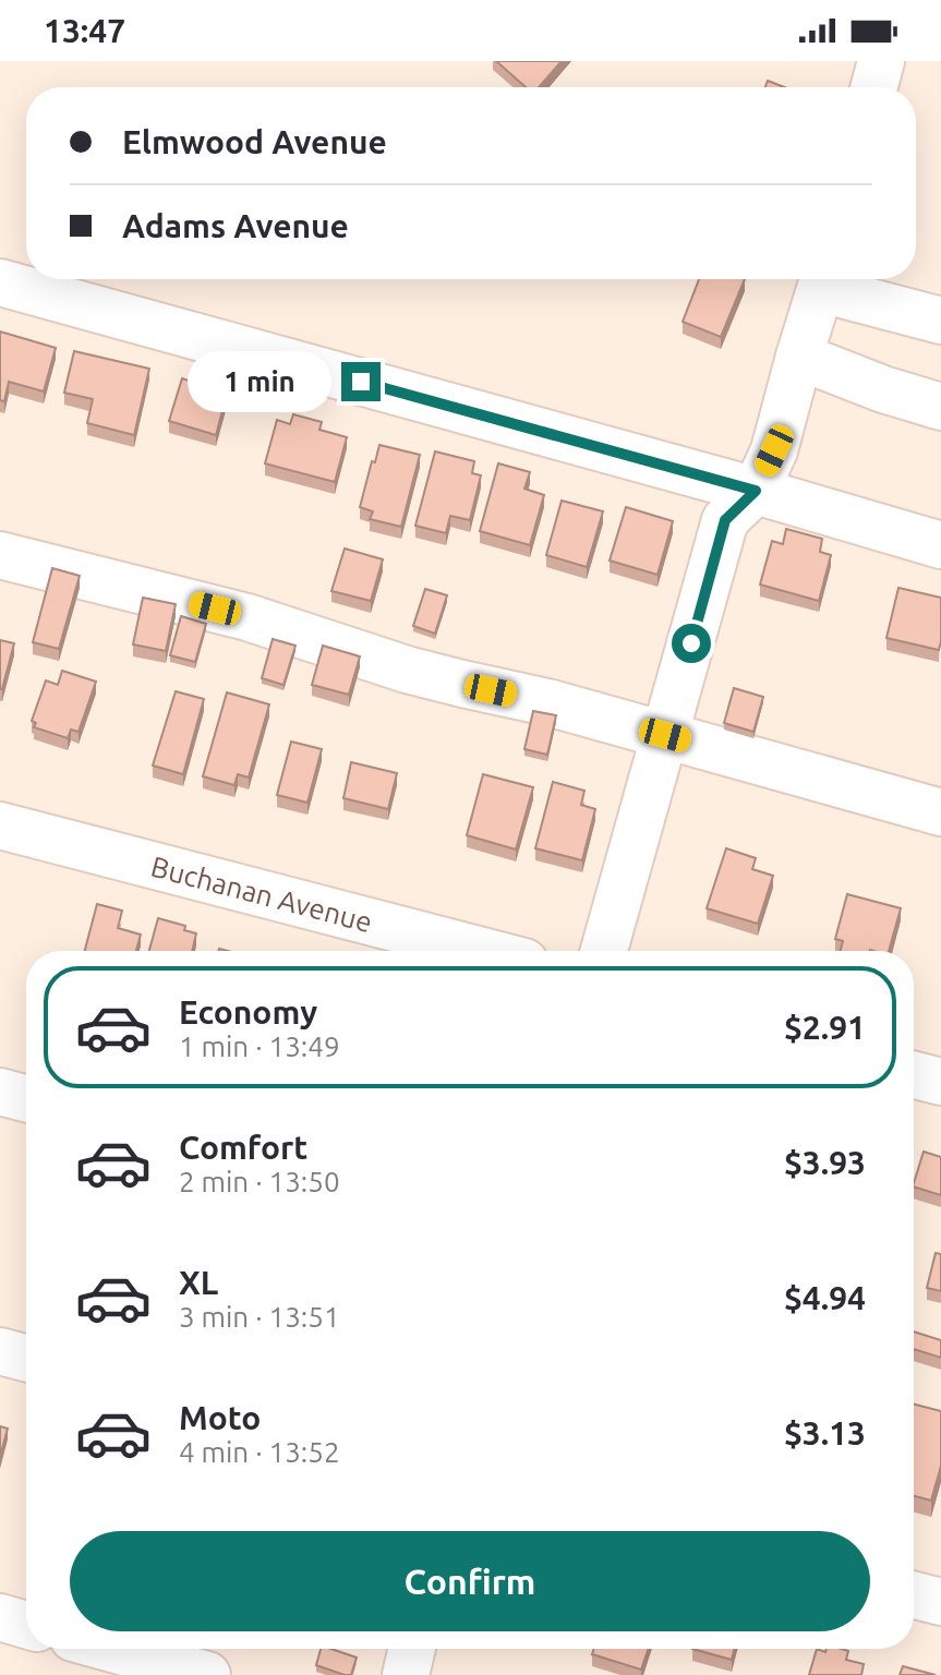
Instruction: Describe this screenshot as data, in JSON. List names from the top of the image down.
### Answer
{
  "streets": {
    "street": ["Buchanan Avenue"]
  },
  "page": {
    "status": "13:47",
    "banner": ["Elmwood Avenue", "Adams Avenue"],
    "bubble": "1 min",
    "list": [
      {
        "name": "Economy",
        "note": "1 min · 13:49",
        "value": "$2.91"
      },
      {
        "name": "Comfort",
        "note": "2 min · 13:50",
        "value": "$3.93"
      },
      {
        "name": "XL",
        "note": "3 min · 13:51",
        "value": "$4.94"
      },
      {
        "name": "Moto",
        "note": "4 min · 13:52",
        "value": "$3.13"
      }
    ],
    "buttons": "Confirm"
  }
}
